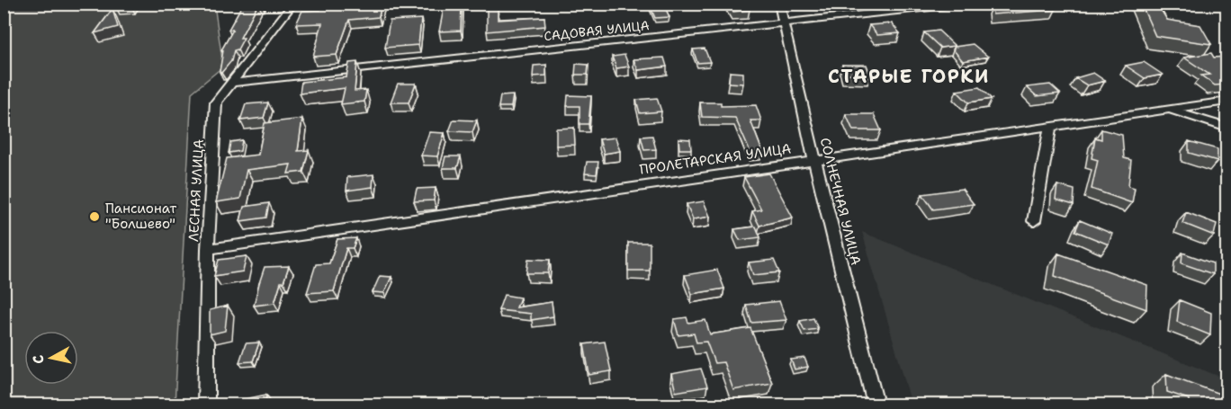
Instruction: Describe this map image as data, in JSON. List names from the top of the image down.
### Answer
{
  "streets": {
    "street": [
      "САДОВАЯ УЛИЦА",
      "ПРОЛЕТАРСКАЯ УЛИЦА",
      "ЛЕСНАЯ УЛИЦА",
      "СОЛНЕЧНАЯ УЛИЦА"
    ]
  },
  "crossings": [
    ["САДОВАЯ УЛИЦА", "ЛЕСНАЯ УЛИЦА"],
    ["САДОВАЯ УЛИЦА", "СОЛНЕЧНАЯ УЛИЦА"],
    ["ПРОЛЕТАРСКАЯ УЛИЦА", "ЛЕСНАЯ УЛИЦА"],
    ["ПРОЛЕТАРСКАЯ УЛИЦА", "СОЛНЕЧНАЯ УЛИЦА"]
  ],
  "districts": ["СТАРЫЕ ГОРКИ"],
  "places": ["Пансионат \"Болшево\""],
  "north": "left"
}
